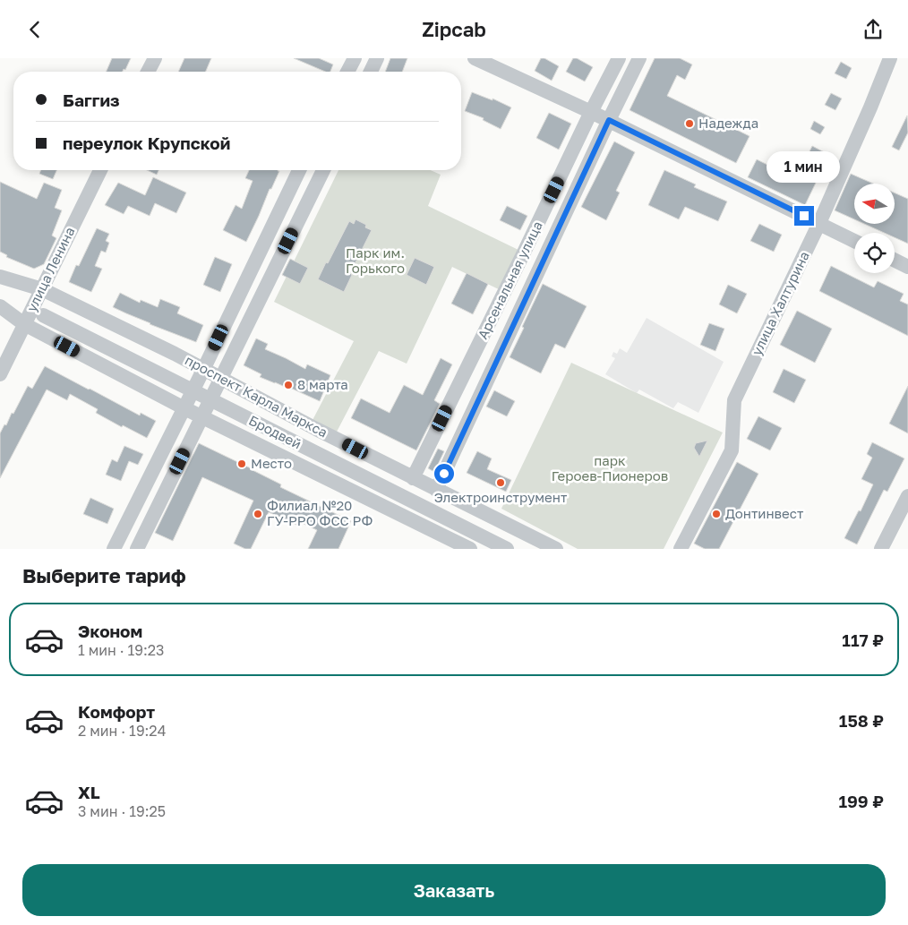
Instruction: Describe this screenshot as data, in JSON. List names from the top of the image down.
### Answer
{
  "streets": {
    "street": [
      "улица Ленина",
      "Арсенальная улица",
      "улица Халтурина",
      "проспект Карла Маркса",
      "Бродвей"
    ]
  },
  "crossings": [
    ["улица Ленина", "проспект Карла Маркса"],
    ["Арсенальная улица", "проспект Карла Маркса"]
  ],
  "parks": ["Парк им. Горького", "парк Героев-Пионеров"],
  "places": [
    "Надежда",
    "8 марта",
    "Место",
    "Электроинструмент",
    "Филиал №20 ГУ-РРО ФСС РФ",
    "Донтинвест"
  ],
  "north": "left",
  "page": {
    "header": "Zipcab",
    "banner": ["Баггиз", "переулок Крупской"],
    "bubble": "1 мин",
    "heading": "Выберите тариф",
    "list": [
      {
        "name": "Эконом",
        "note": "1 мин · 19:23",
        "value": "117 ₽"
      },
      {
        "name": "Комфорт",
        "note": "2 мин · 19:24",
        "value": "158 ₽"
      },
      {
        "name": "XL",
        "note": "3 мин · 19:25",
        "value": "199 ₽"
      }
    ],
    "buttons": "Заказать"
  }
}
